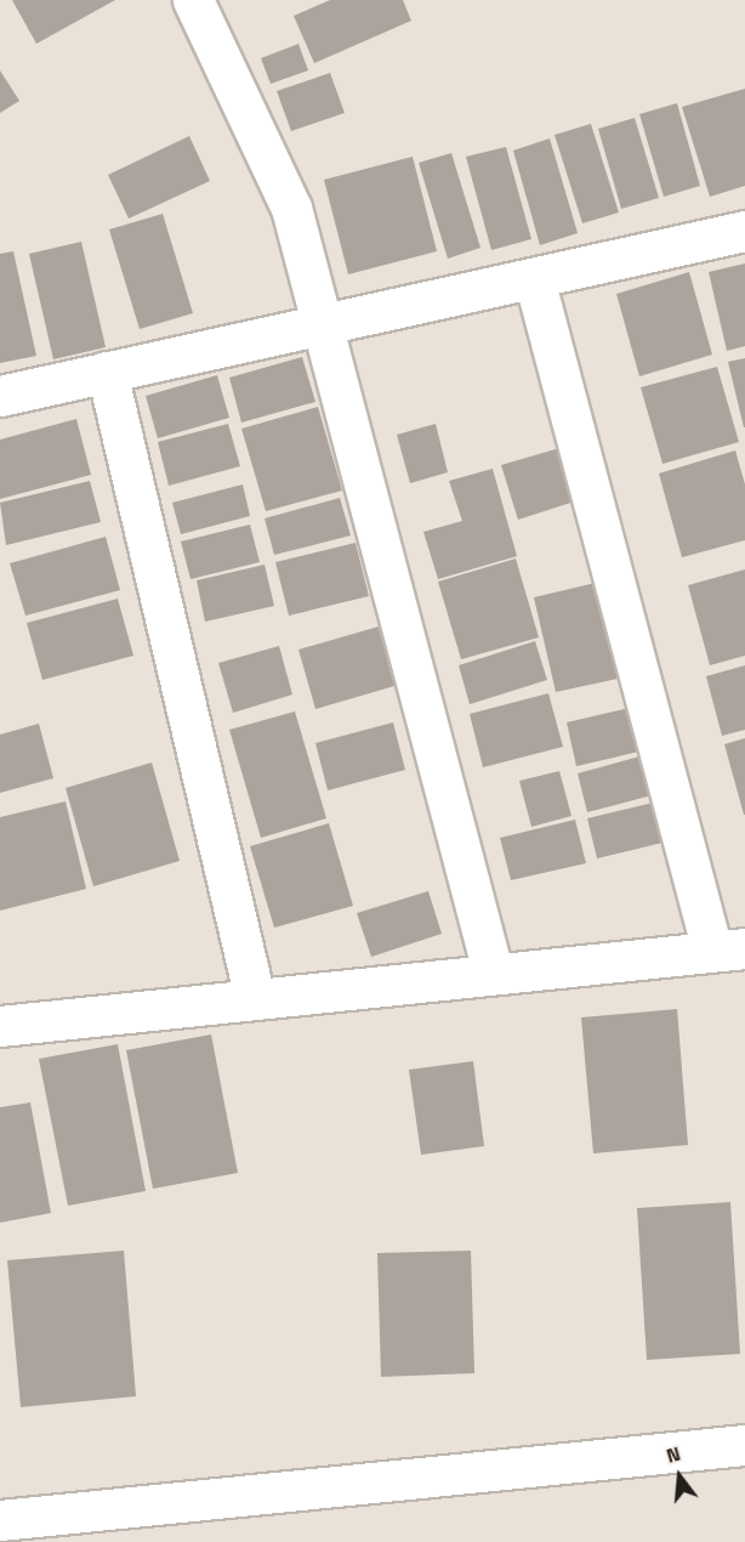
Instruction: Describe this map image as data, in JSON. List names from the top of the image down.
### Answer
{
  "north": "top"
}
